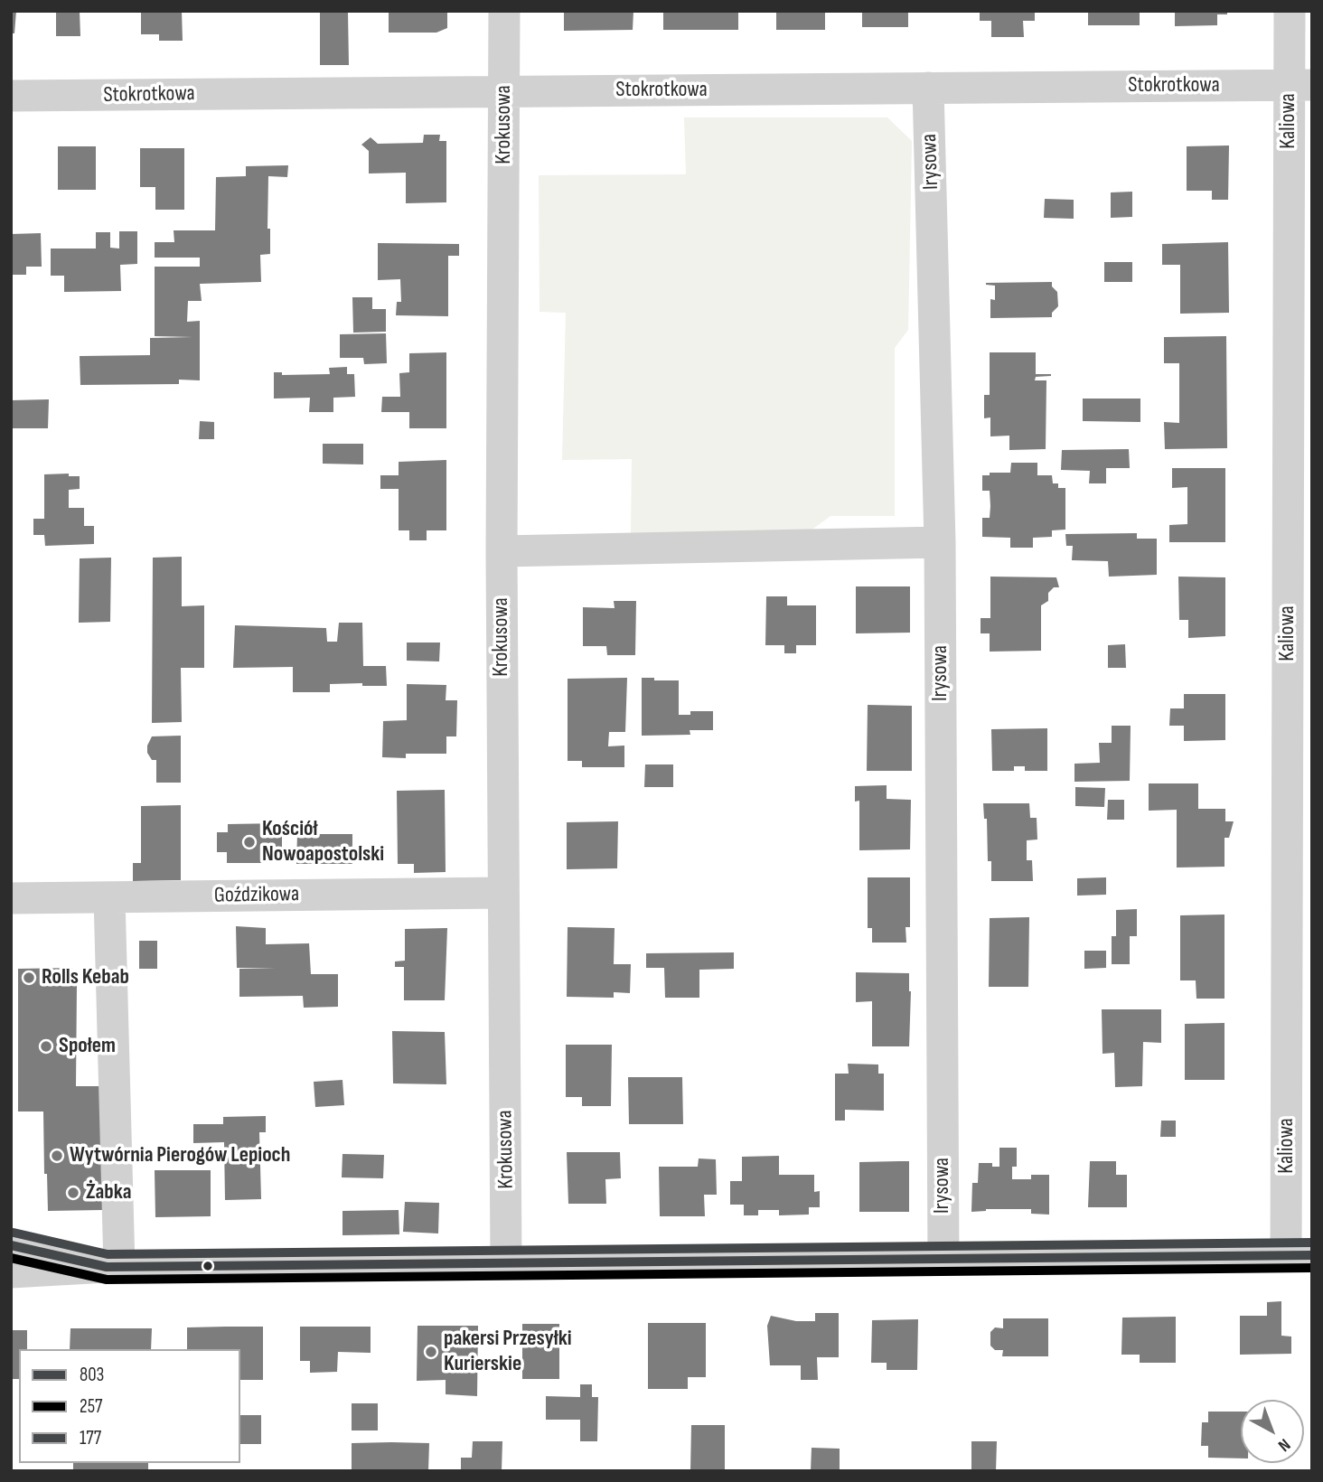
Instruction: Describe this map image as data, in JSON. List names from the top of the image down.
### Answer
{
  "streets": {
    "street": [
      "Stokrotkowa",
      "Kaliowa",
      "Krokusowa",
      "Irysowa",
      "Goździkowa"
    ]
  },
  "crossings": [
    ["Stokrotkowa", "Kaliowa"],
    ["Stokrotkowa", "Krokusowa"],
    ["Stokrotkowa", "Irysowa"],
    ["Krokusowa", "Goździkowa"]
  ],
  "places": [
    "Kościół Nowoapostolski",
    "Rolls Kebab",
    "Społem",
    "Wytwórnia Pierogów Lepioch",
    "Żabka",
    "pakersi Przesyłki Kurierskie"
  ],
  "lines": ["transit line 177", "transit line 803", "transit line 257"],
  "legend": ["803", "257", "177"],
  "north": "bottom right"
}
